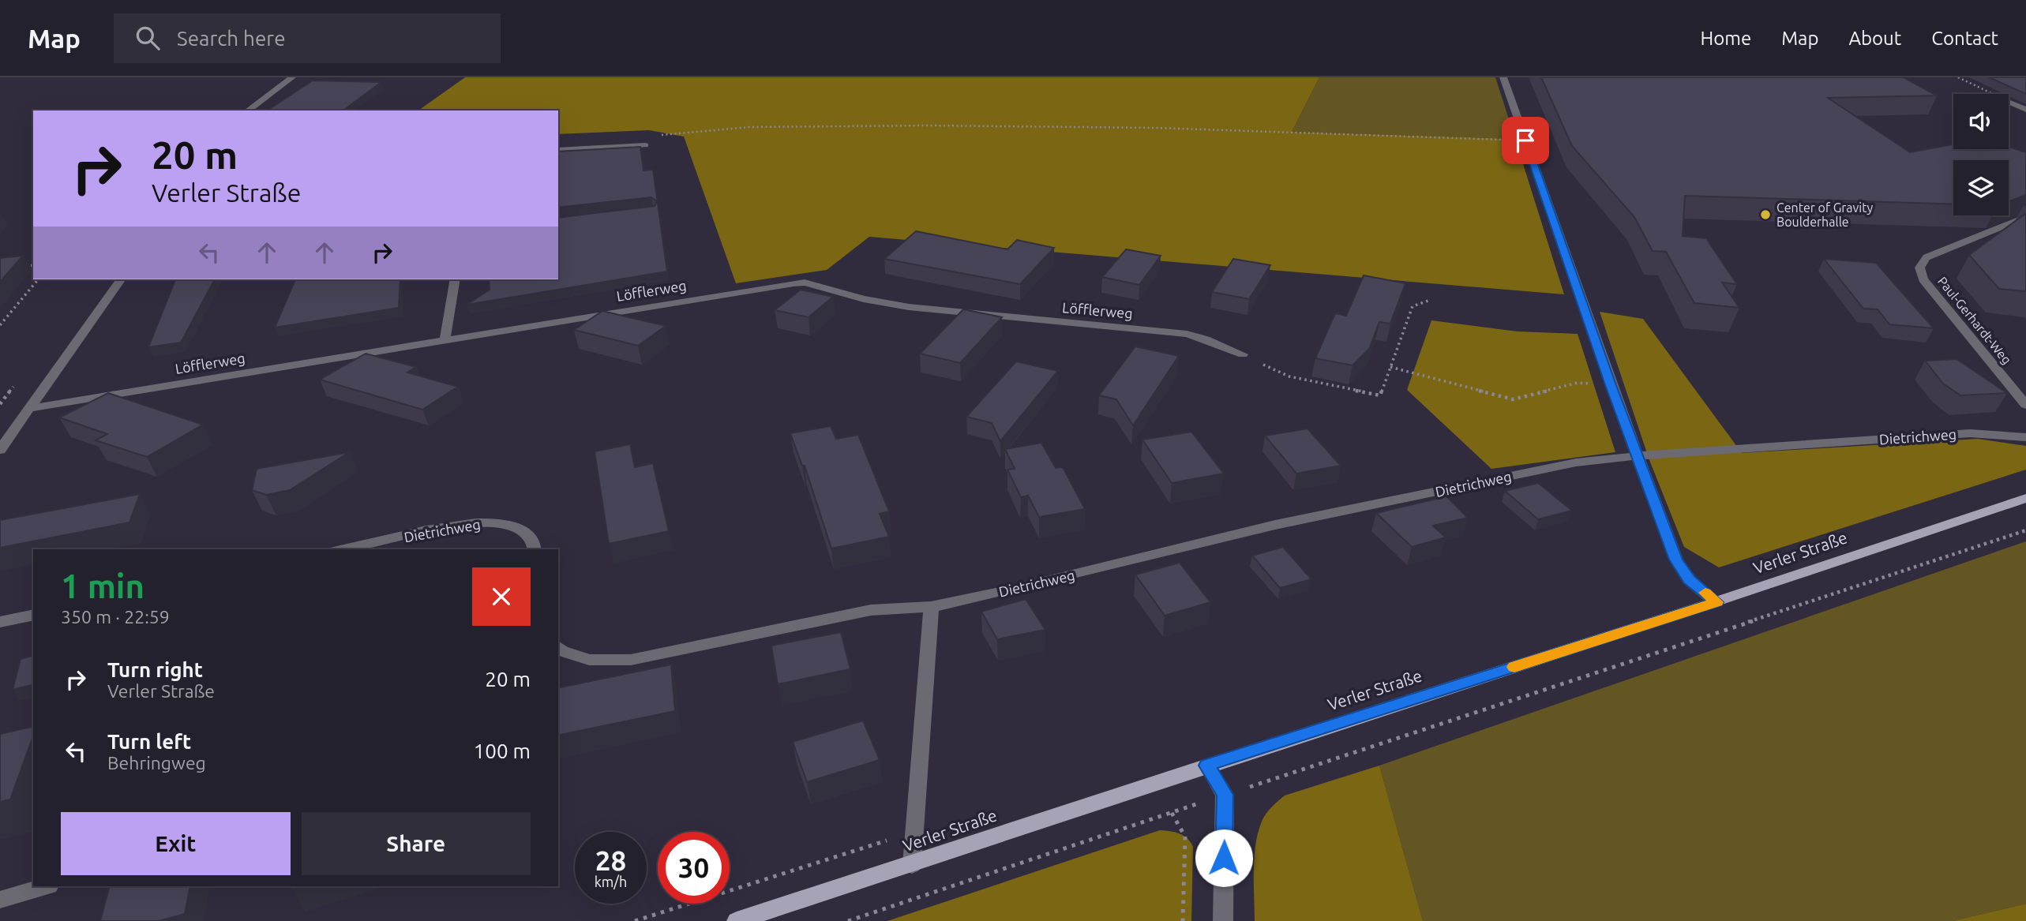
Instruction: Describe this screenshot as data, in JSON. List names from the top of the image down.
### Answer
{
  "streets": {
    "main road": ["Verler Straße"],
    "street": ["Löfflerweg", "Paul-Gerhardt-Weg", "Dietrichweg"]
  },
  "places": ["Center of Gravity Boulderhalle"],
  "page": {
    "header": "Map",
    "search": "Search here",
    "nav": [
      "Home",
      "Map",
      "About",
      "Contact"
    ],
    "turn": ["20 m", "Verler Straße"],
    "heading": ["1 min", "350 m · 22:59"],
    "list": [
      {
        "name": "Turn right",
        "note": "Verler Straße",
        "value": "20 m"
      },
      {
        "name": "Turn left",
        "note": "Behringweg",
        "value": "100 m"
      }
    ],
    "buttons": ["Exit", "Share"],
    "speed": "28 km/h",
    "limit": "30"
  }
}
